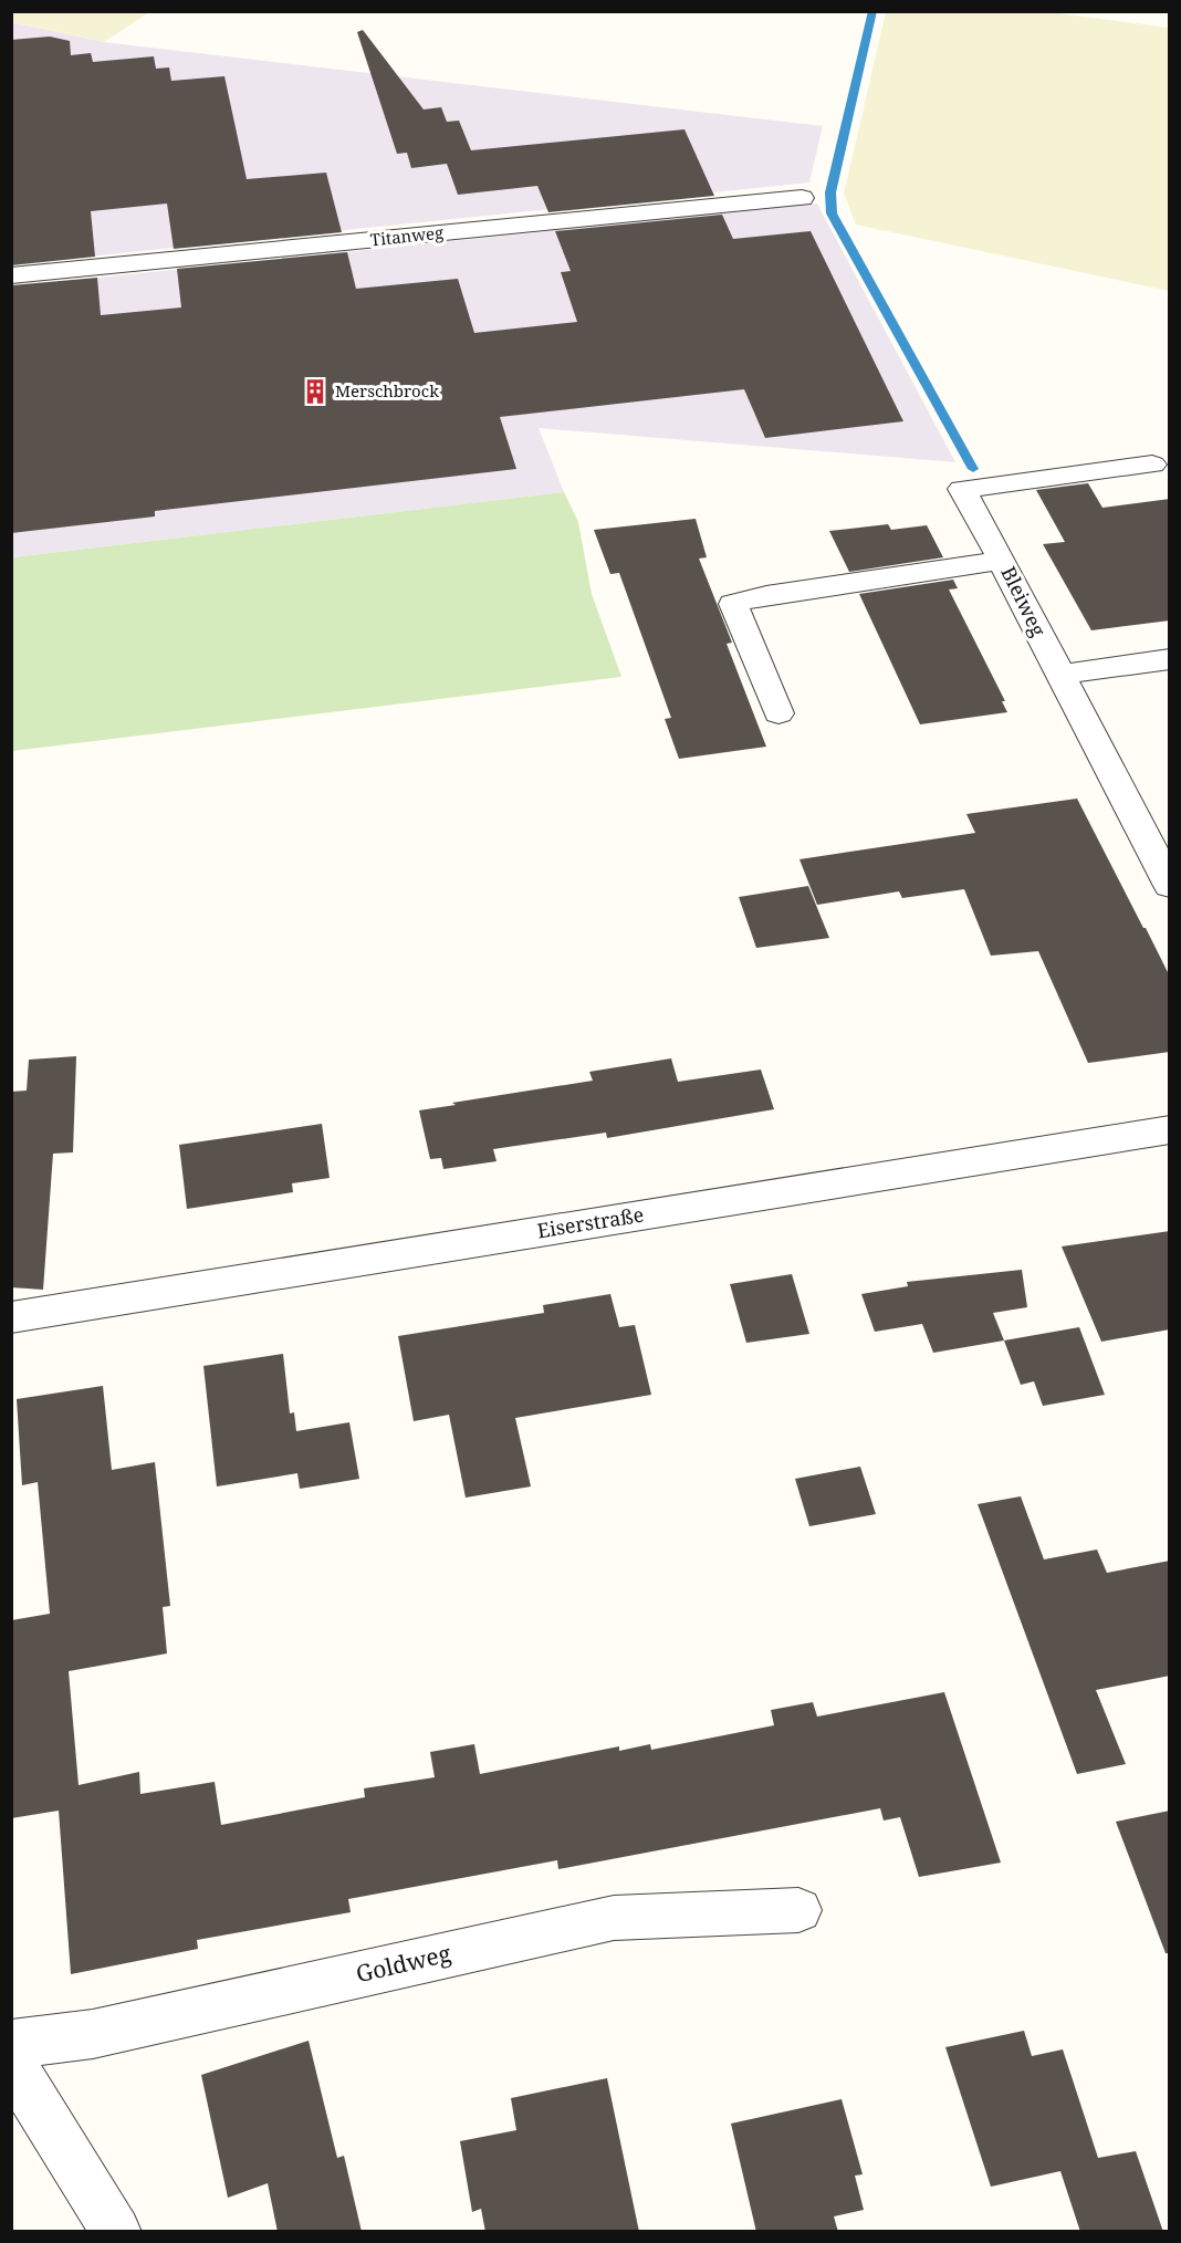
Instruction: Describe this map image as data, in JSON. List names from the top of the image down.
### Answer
{
  "streets": {
    "street": [
      "Titanweg",
      "Bleiweg",
      "Eiserstraße",
      "Goldweg"
    ]
  },
  "places": {
    "building": ["Merschbrock"]
  }
}
